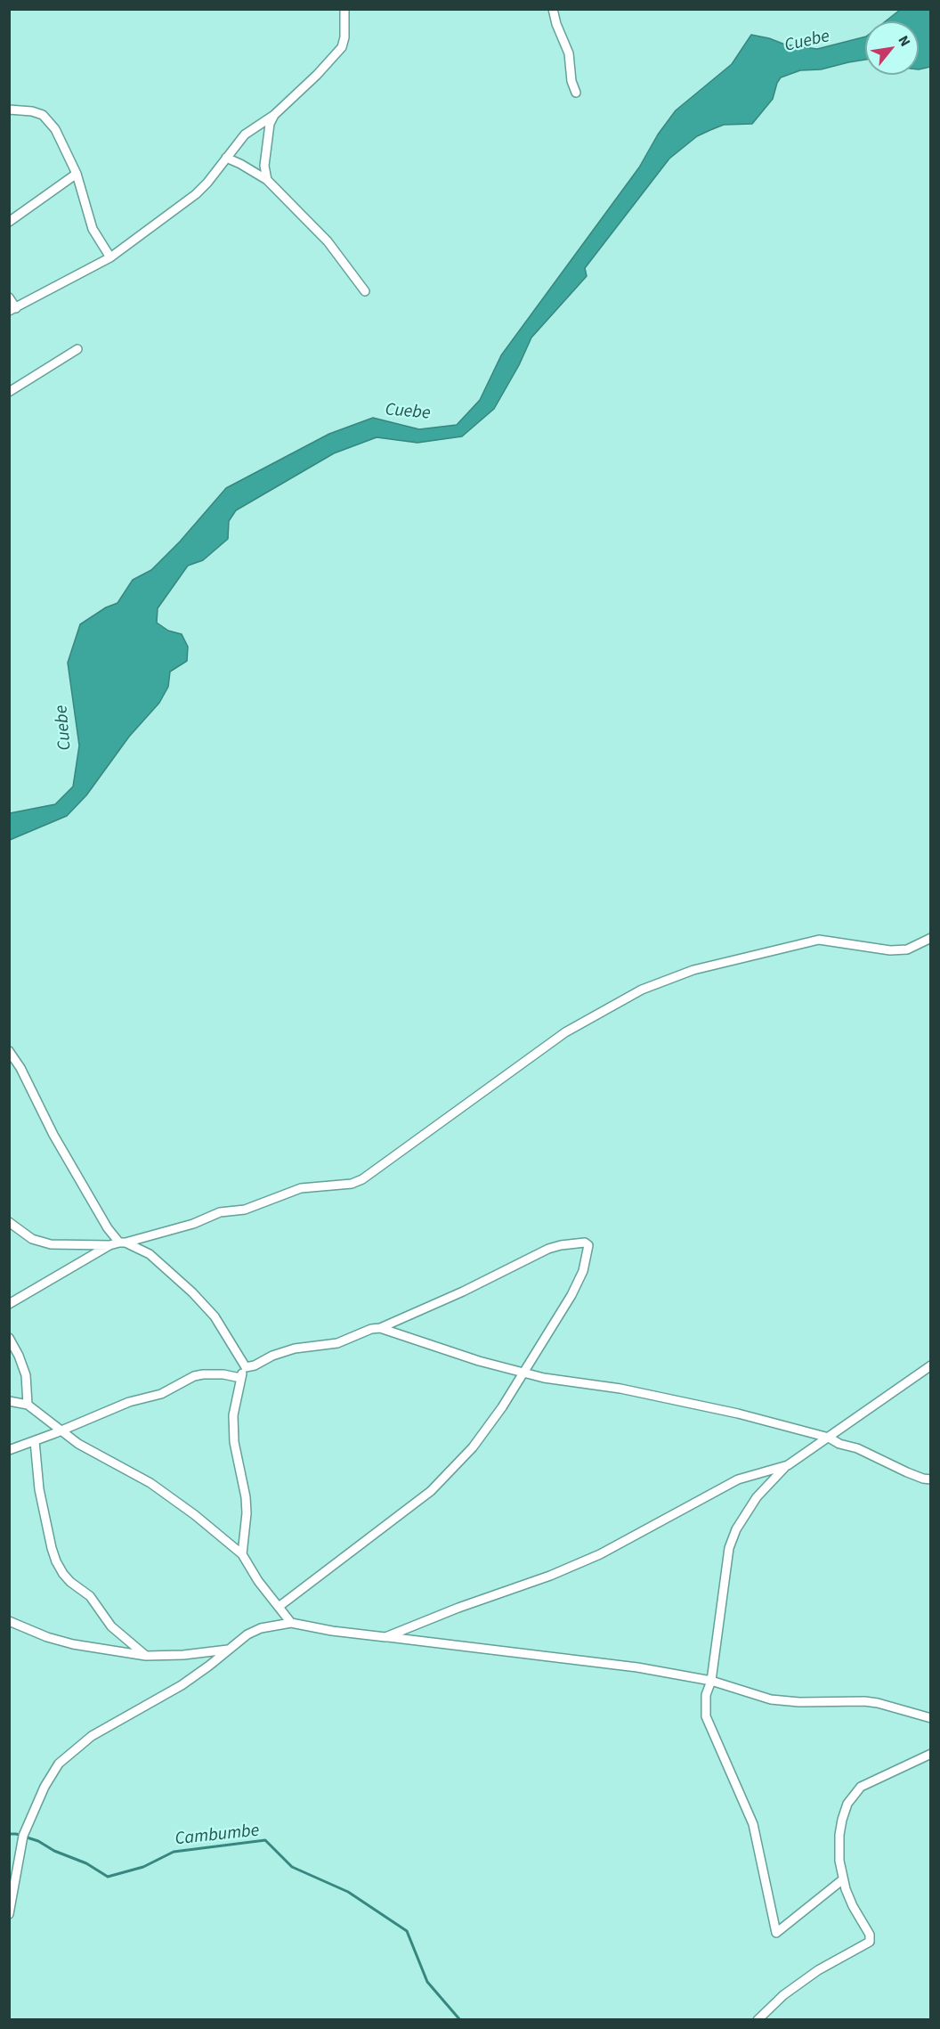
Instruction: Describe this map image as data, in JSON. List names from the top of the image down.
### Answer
{
  "water": ["Cuebe", "Cambumbe"],
  "north": "top right"
}
